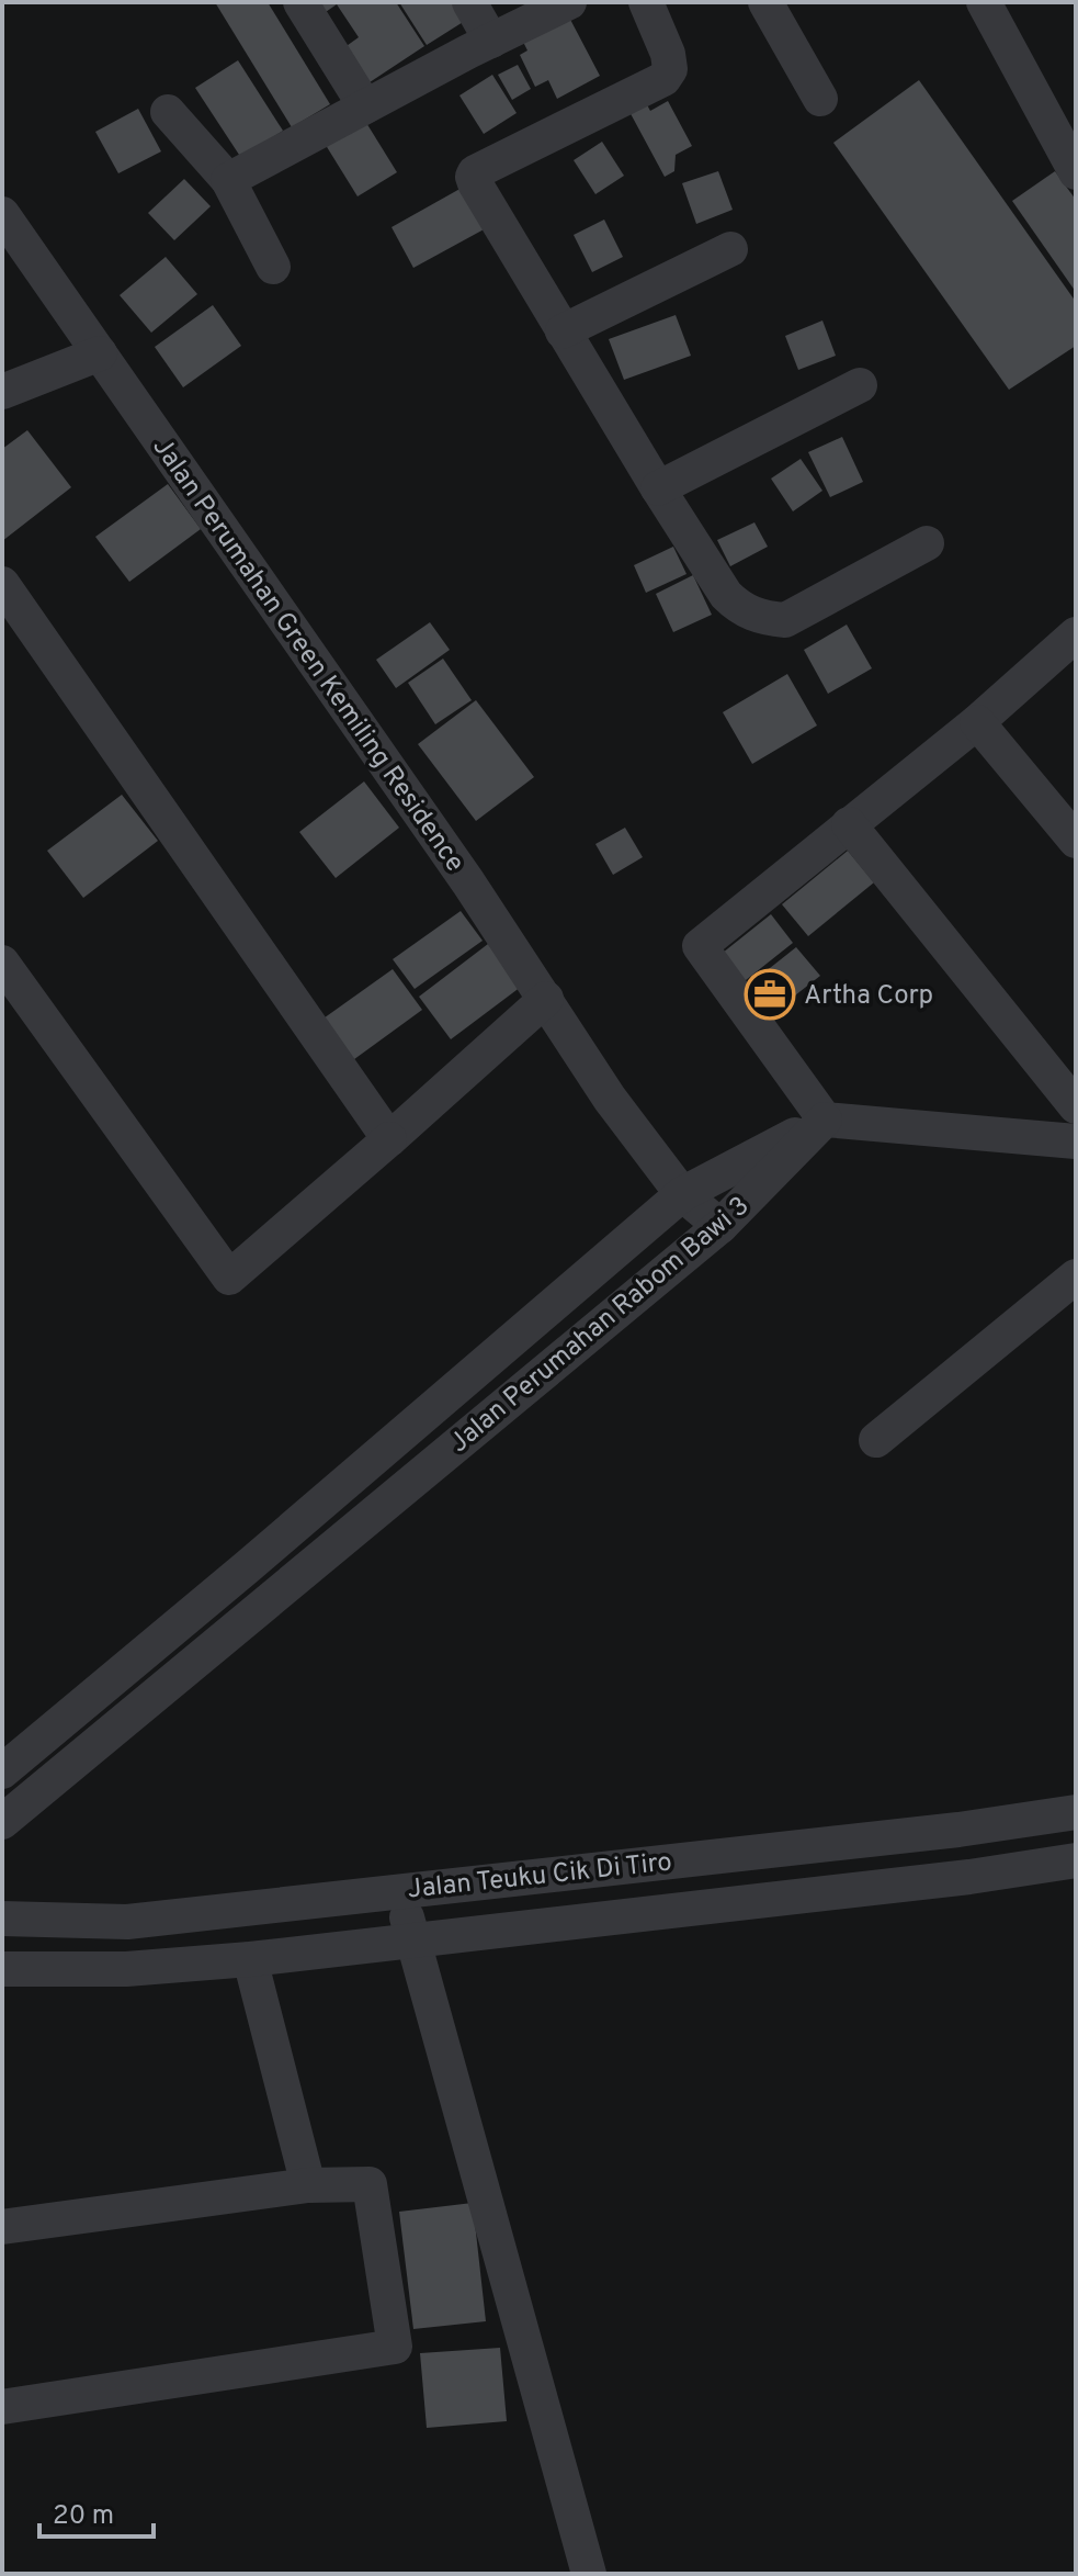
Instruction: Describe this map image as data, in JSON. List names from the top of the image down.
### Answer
{
  "streets": {
    "street": ["Jalan Perumahan Green Kemiling Residence", "Jalan Perumahan Rabom Bawi 3", "Jalan Teuku Cik Di Tiro"]
  },
  "crossings": [
    ["Jalan Perumahan Green Kemiling Residence", "Jalan Perumahan Rabom Bawi 3"]
  ],
  "places": {
    "office": ["Artha Corp"]
  },
  "scale_bar": "20 m"
}
